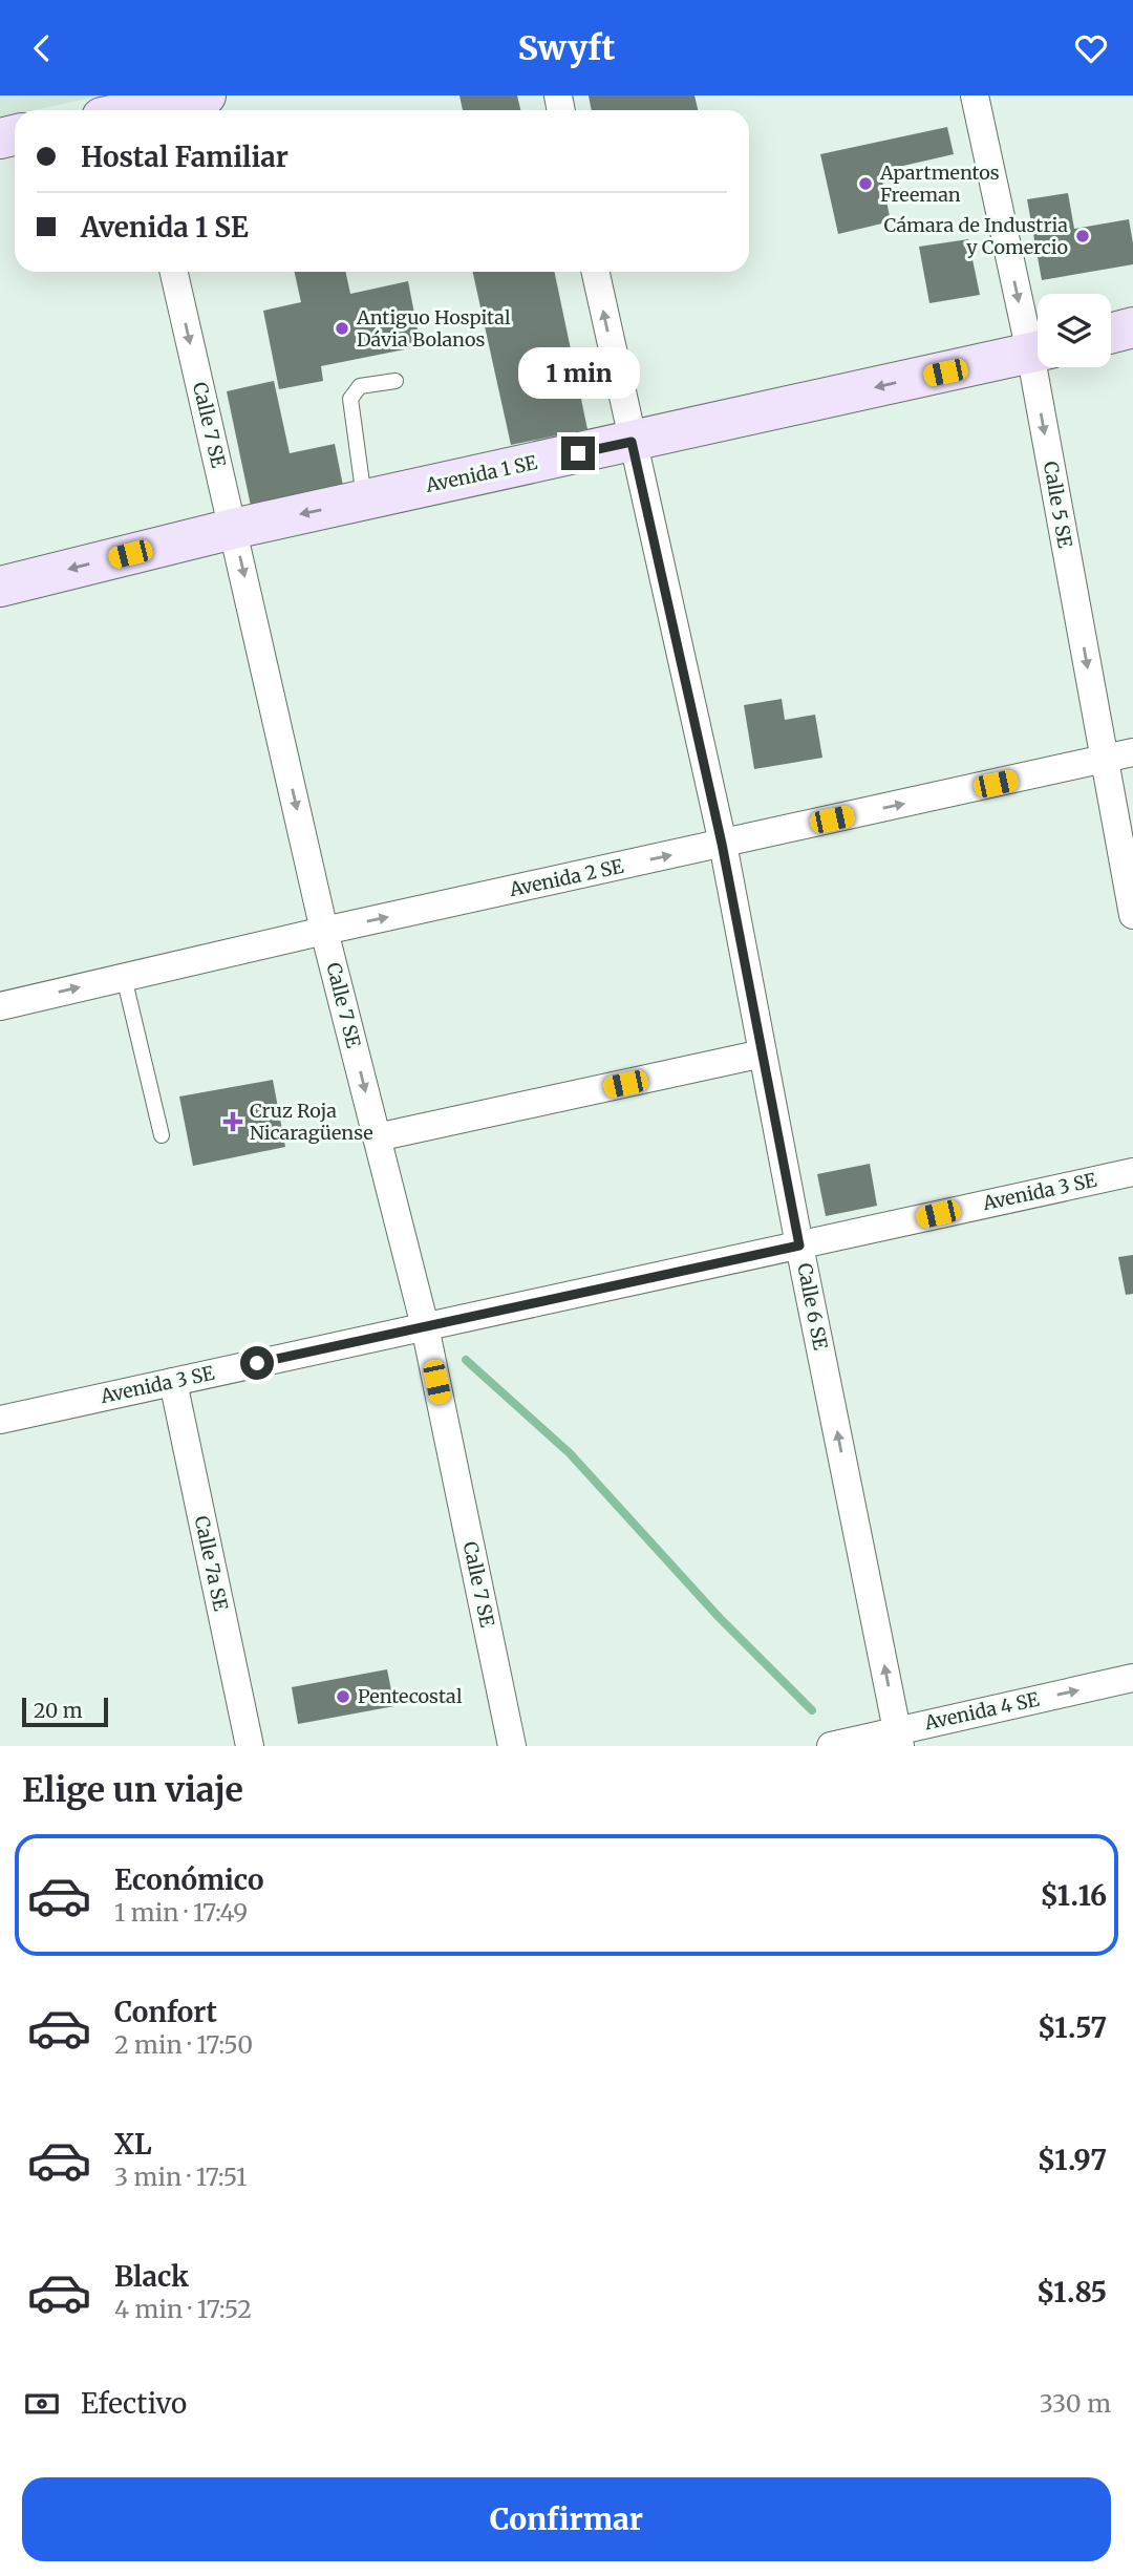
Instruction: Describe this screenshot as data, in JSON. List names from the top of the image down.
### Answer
{
  "streets": {
    "street": [
      "Calle 7 SE",
      "Avenida 1 SE",
      "Calle 5 SE",
      "Avenida 2 SE",
      "Avenida 3 SE",
      "Calle 6 SE",
      "Calle 7a SE",
      "Avenida 4 SE"
    ]
  },
  "crossings": [
    ["Calle 7 SE", "Avenida 1 SE"],
    ["Calle 7 SE", "Avenida 2 SE"],
    ["Calle 7 SE", "Avenida 3 SE"],
    ["Avenida 1 SE", "Calle 6 SE"],
    ["Calle 5 SE", "Avenida 2 SE"],
    ["Avenida 2 SE", "Calle 6 SE"],
    ["Avenida 3 SE", "Calle 6 SE"],
    ["Avenida 3 SE", "Calle 7a SE"],
    ["Calle 6 SE", "Avenida 4 SE"]
  ],
  "one_way": [
    "Calle 7 SE",
    "Avenida 1 SE",
    "Calle 5 SE",
    "Calle 6 SE",
    "Avenida 4 SE"
  ],
  "places": {
    "other": [
      "Apartmentos Freeman",
      "Cámara de Industria y Comercio",
      "Antiguo Hospital Dávia Bolanos",
      "Pentecostal"
    ],
    "health": ["Cruz Roja Nicaragüense"]
  },
  "scale_bar": "20 m",
  "page": {
    "header": "Swyft",
    "banner": ["Hostal Familiar", "Avenida 1 SE"],
    "bubble": "1 min",
    "scale": "20 m",
    "heading": "Elige un viaje",
    "list": [
      {
        "name": "Económico",
        "note": "1 min · 17:49",
        "value": "$1.16"
      },
      {
        "name": "Confort",
        "note": "2 min · 17:50",
        "value": "$1.57"
      },
      {
        "name": "XL",
        "note": "3 min · 17:51",
        "value": "$1.97"
      },
      {
        "name": "Black",
        "note": "4 min · 17:52",
        "value": "$1.85"
      }
    ],
    "pay": ["Efectivo", "330 m"],
    "buttons": "Confirmar"
  }
}
